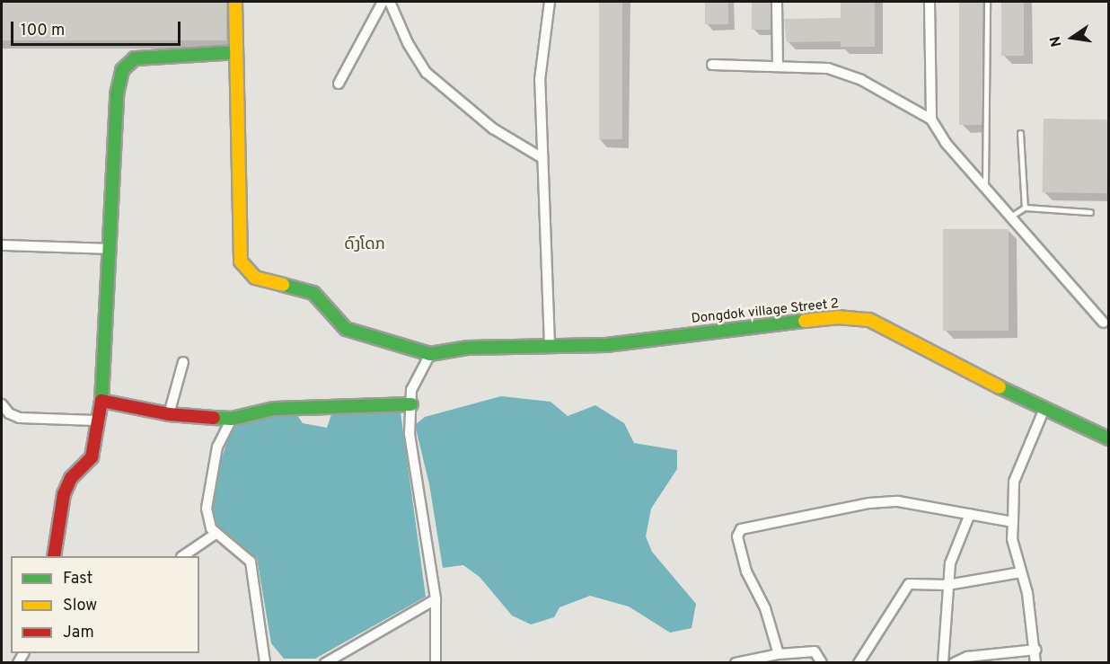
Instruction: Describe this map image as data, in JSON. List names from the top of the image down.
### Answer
{
  "streets": {
    "street": ["Dongdok village Street 2"]
  },
  "districts": ["ດົງໂດກ"],
  "legend": ["Fast", "Slow", "Jam"],
  "scale_bar": "100 m",
  "north": "left"
}
